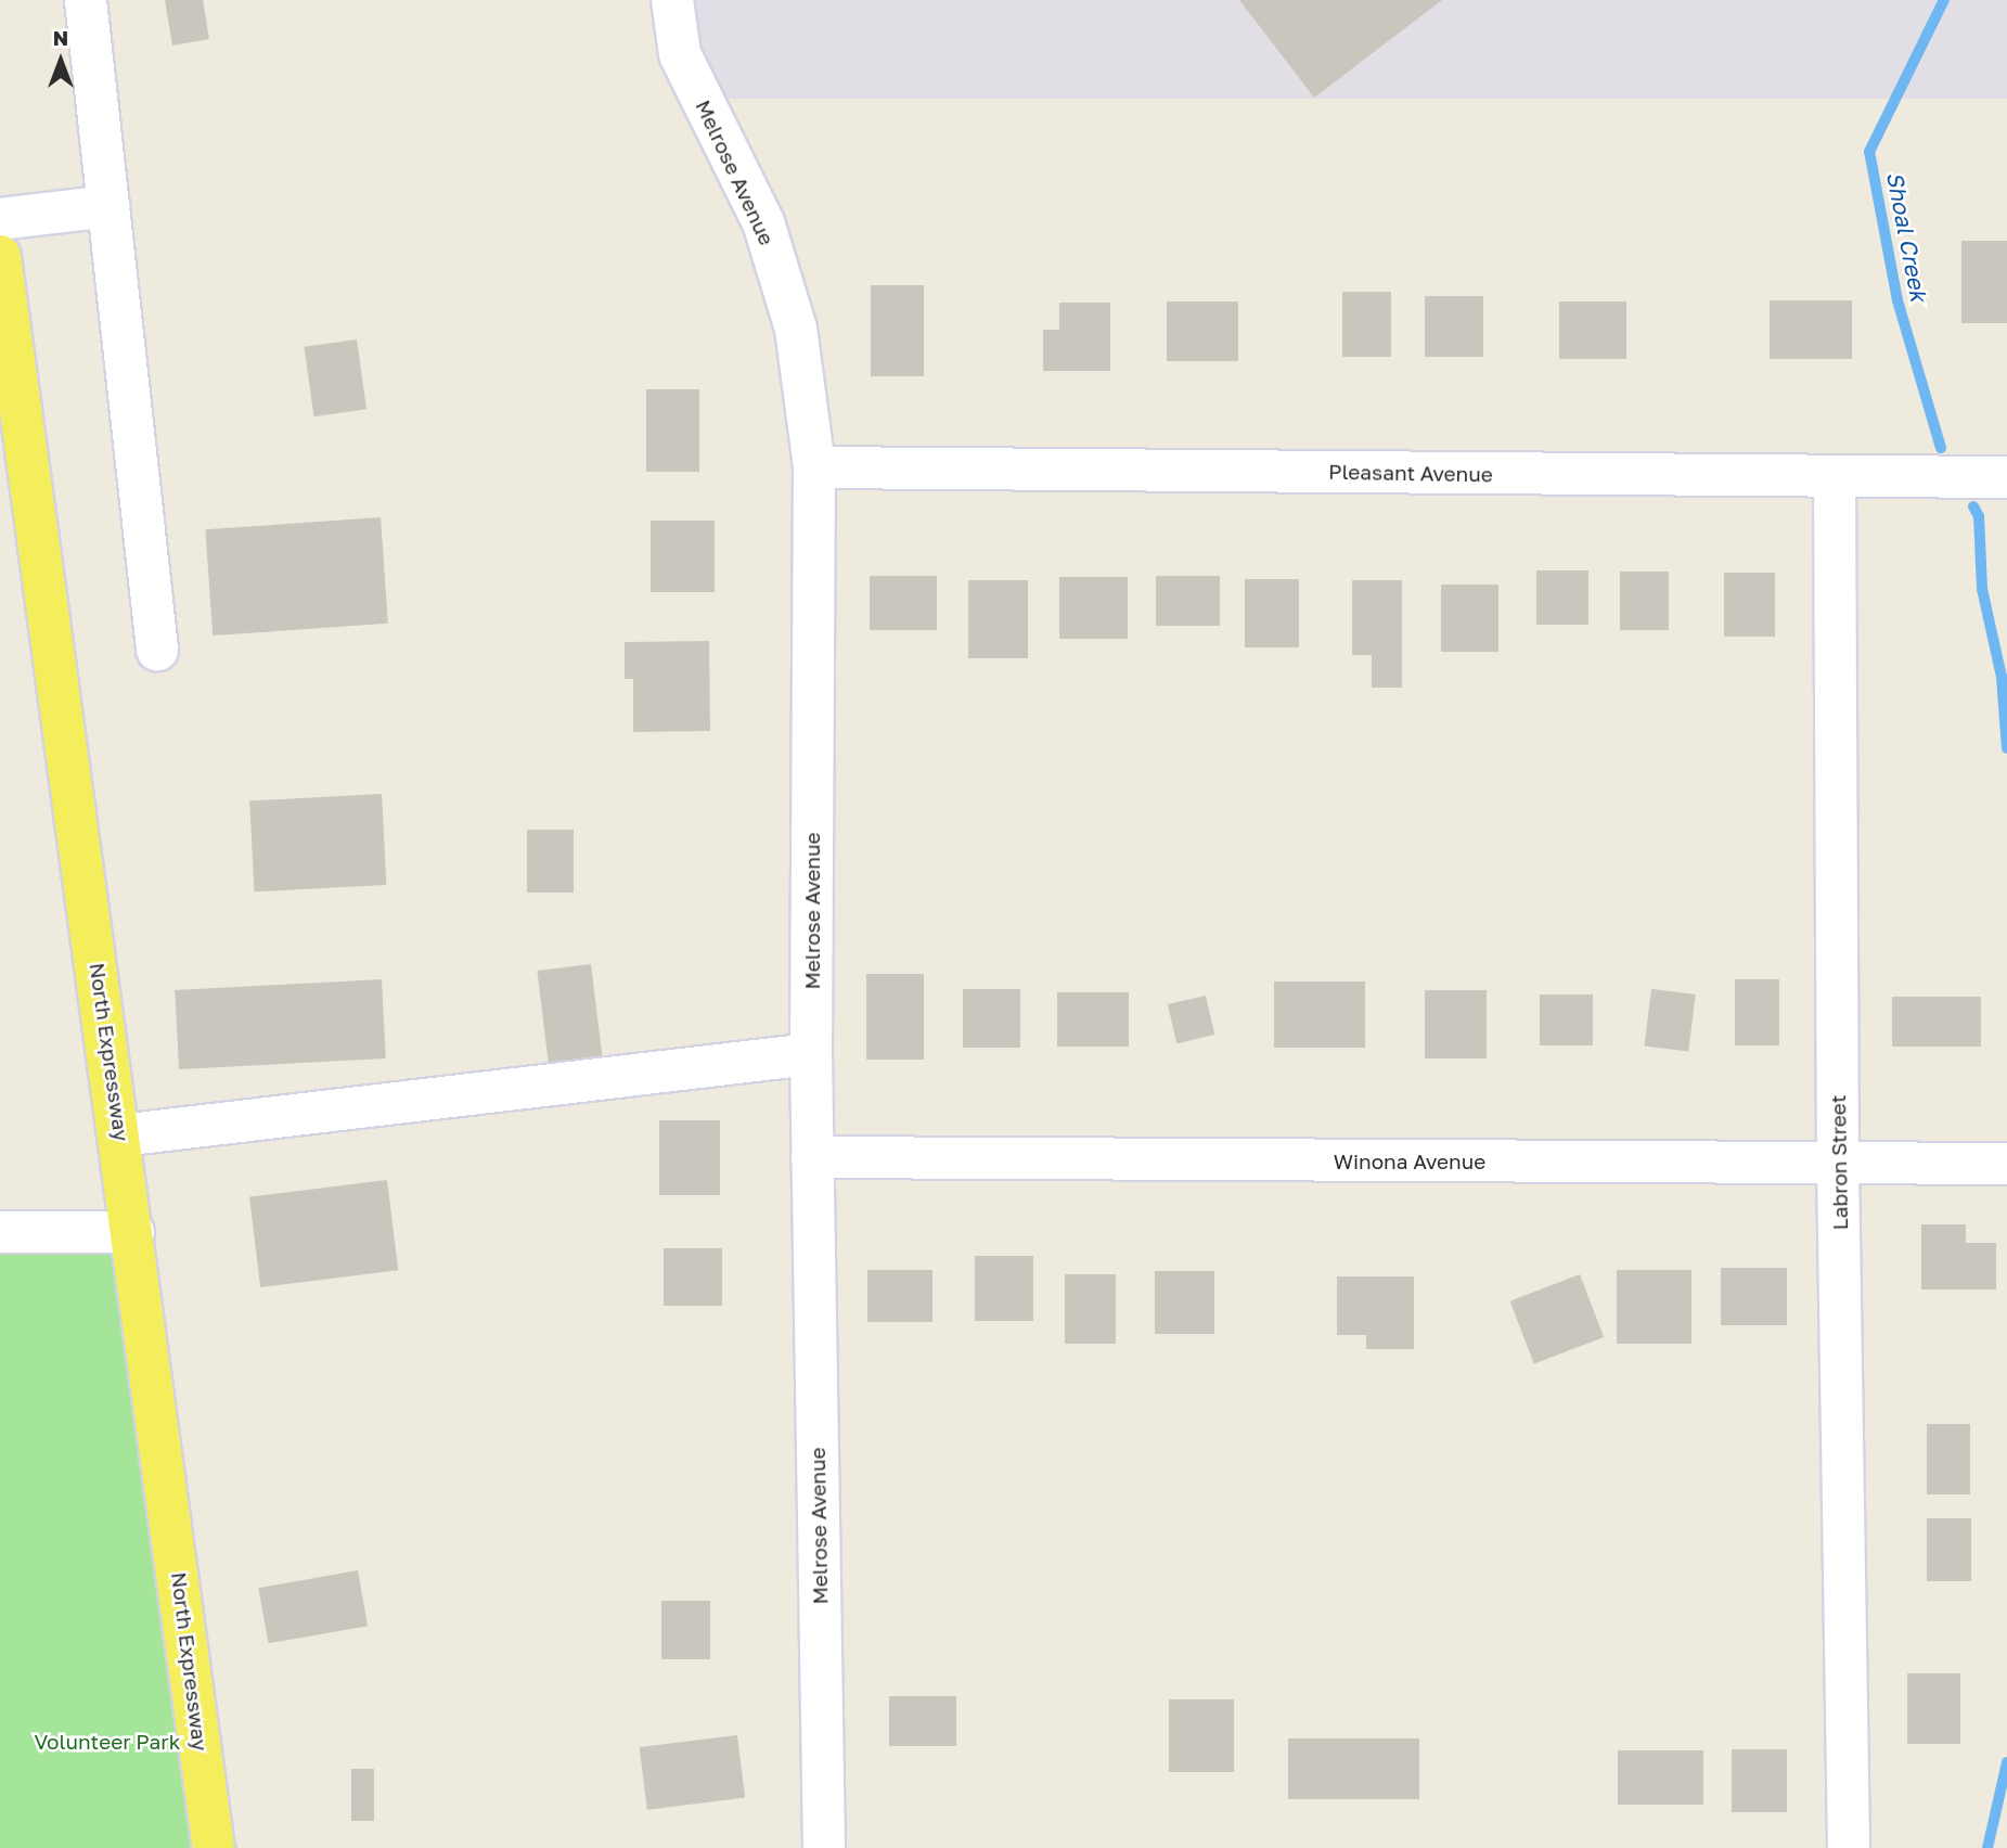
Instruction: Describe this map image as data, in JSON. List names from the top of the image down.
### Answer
{
  "streets": {
    "main road": ["North Expressway"],
    "street": [
      "Melrose Avenue",
      "Pleasant Avenue",
      "Winona Avenue",
      "Labron Street"
    ]
  },
  "crossings": [
    ["Melrose Avenue", "Pleasant Avenue"],
    ["Melrose Avenue", "Winona Avenue"],
    ["Pleasant Avenue", "Labron Street"],
    ["Winona Avenue", "Labron Street"]
  ],
  "water": ["Shoal Creek"],
  "parks": ["Volunteer Park"],
  "north": "top"
}
